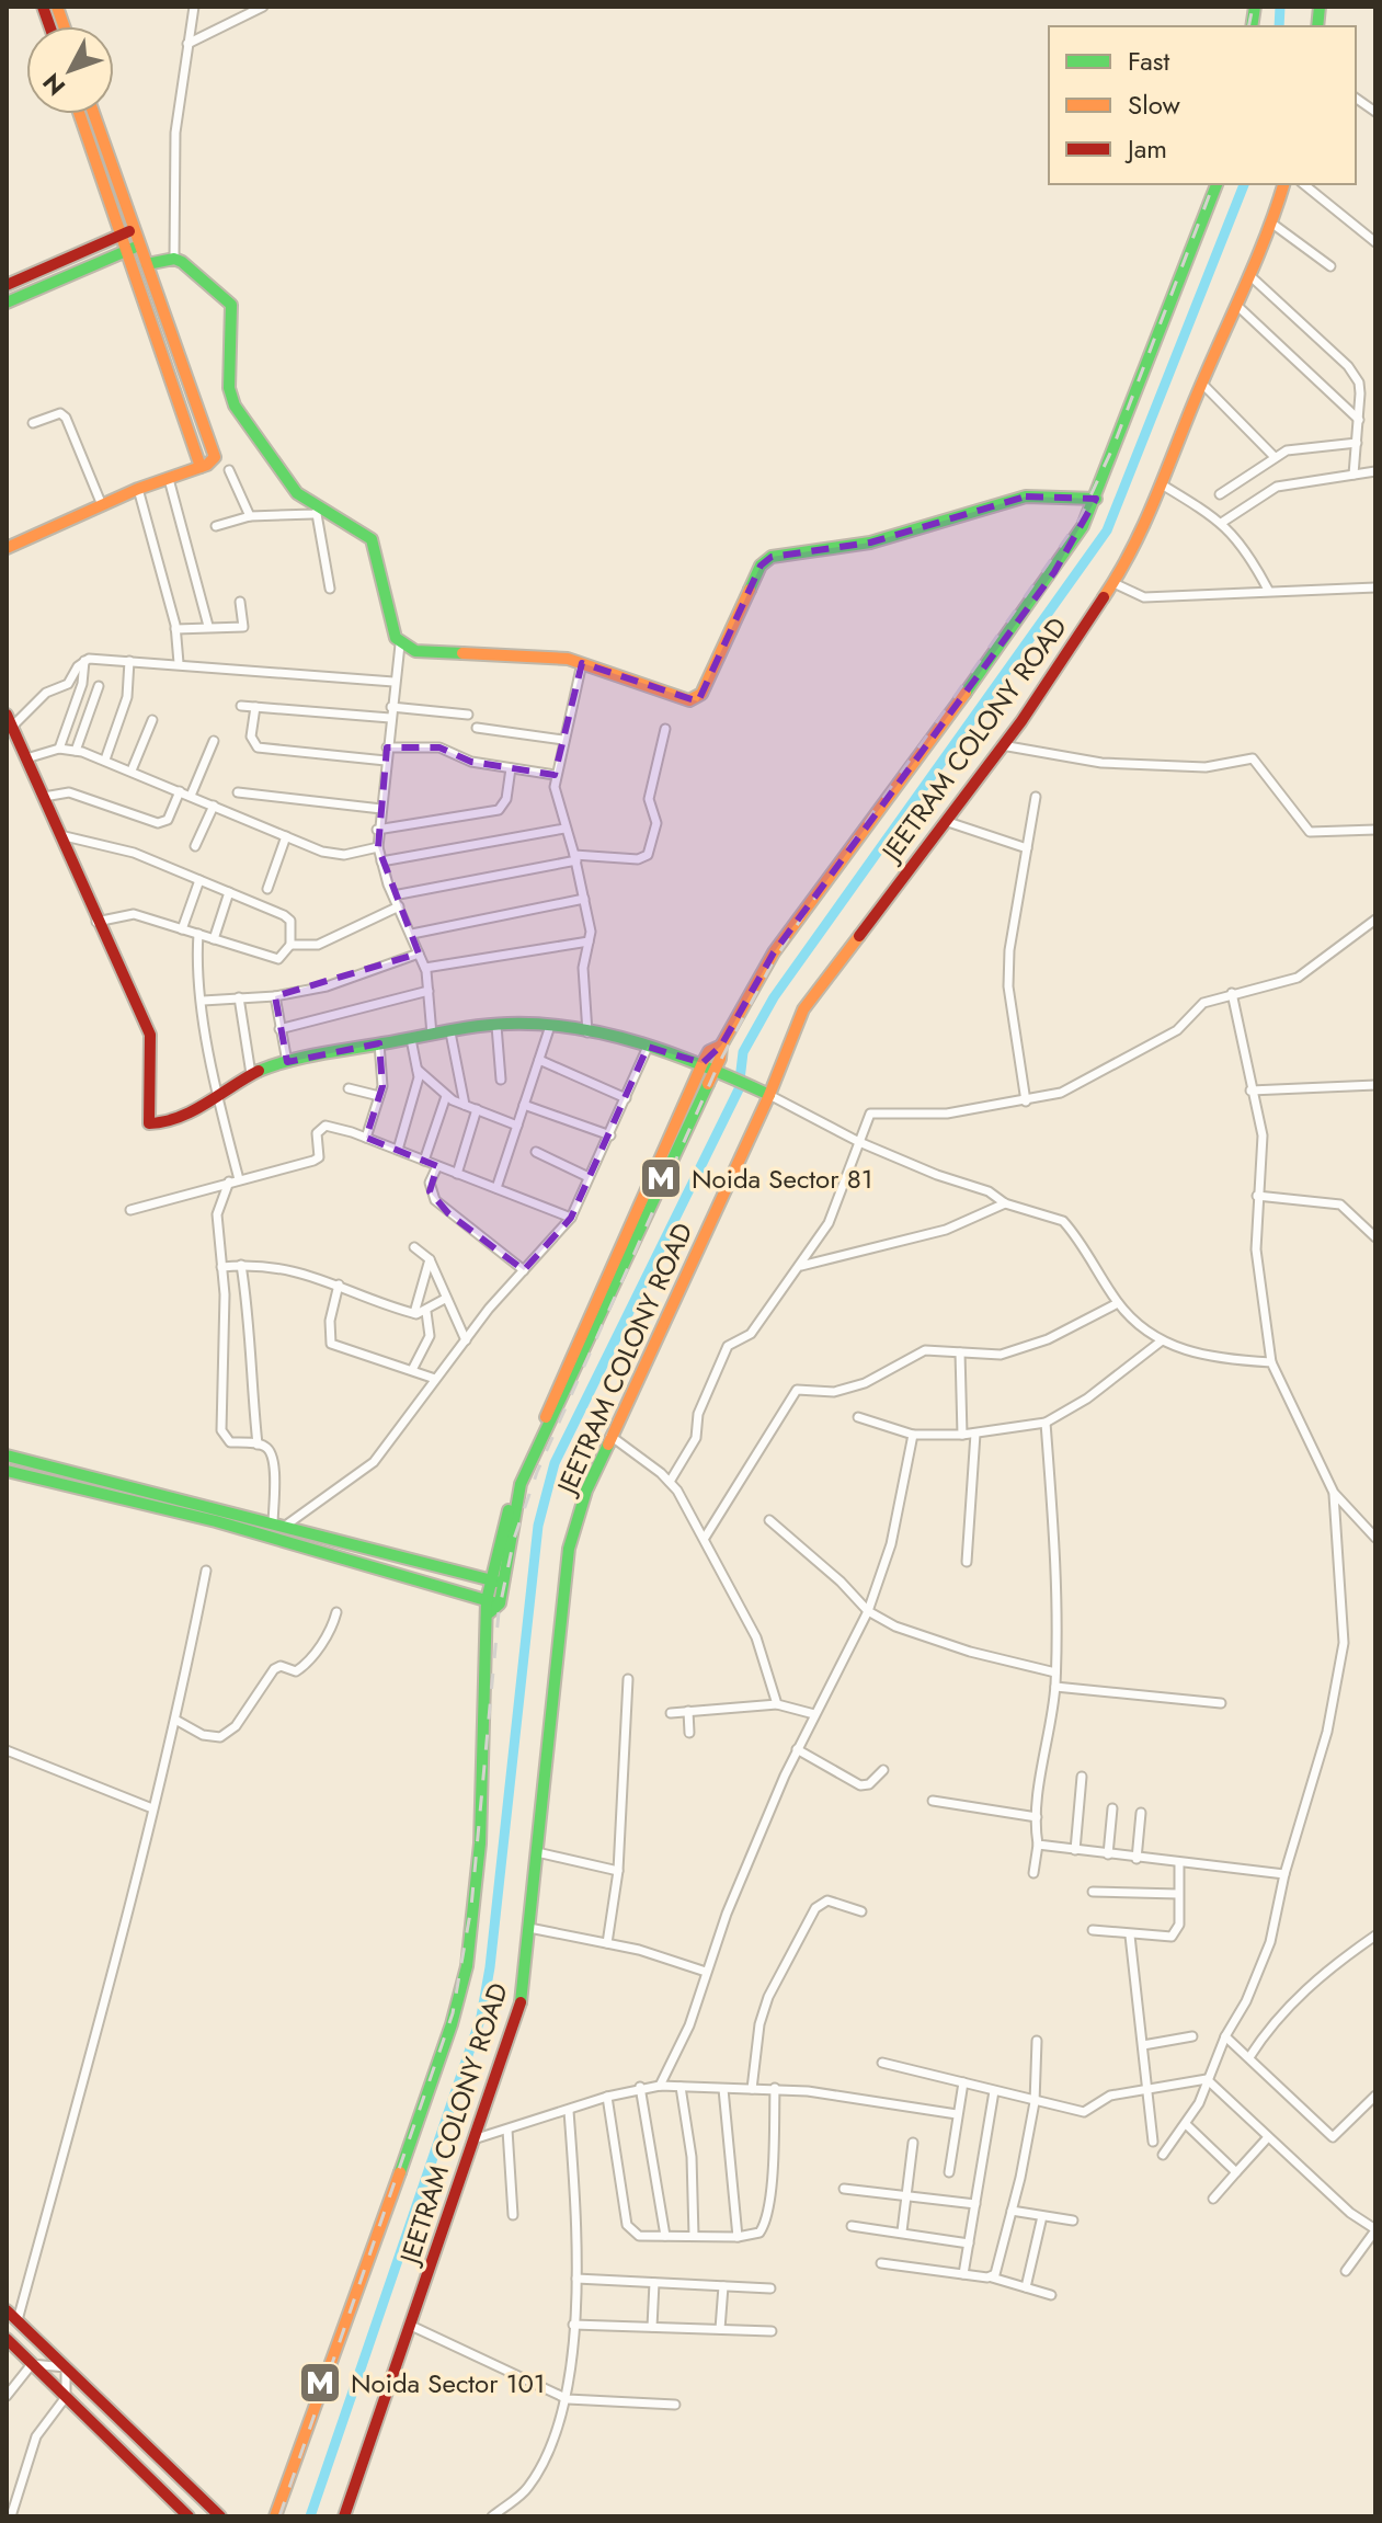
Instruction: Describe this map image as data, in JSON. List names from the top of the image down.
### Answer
{
  "streets": {
    "street": ["JEETRAM COLONY ROAD"]
  },
  "places": {
    "metro station": ["Noida Sector 81", "Noida Sector 101"]
  },
  "legend": ["Fast", "Slow", "Jam"],
  "north": "bottom left"
}
